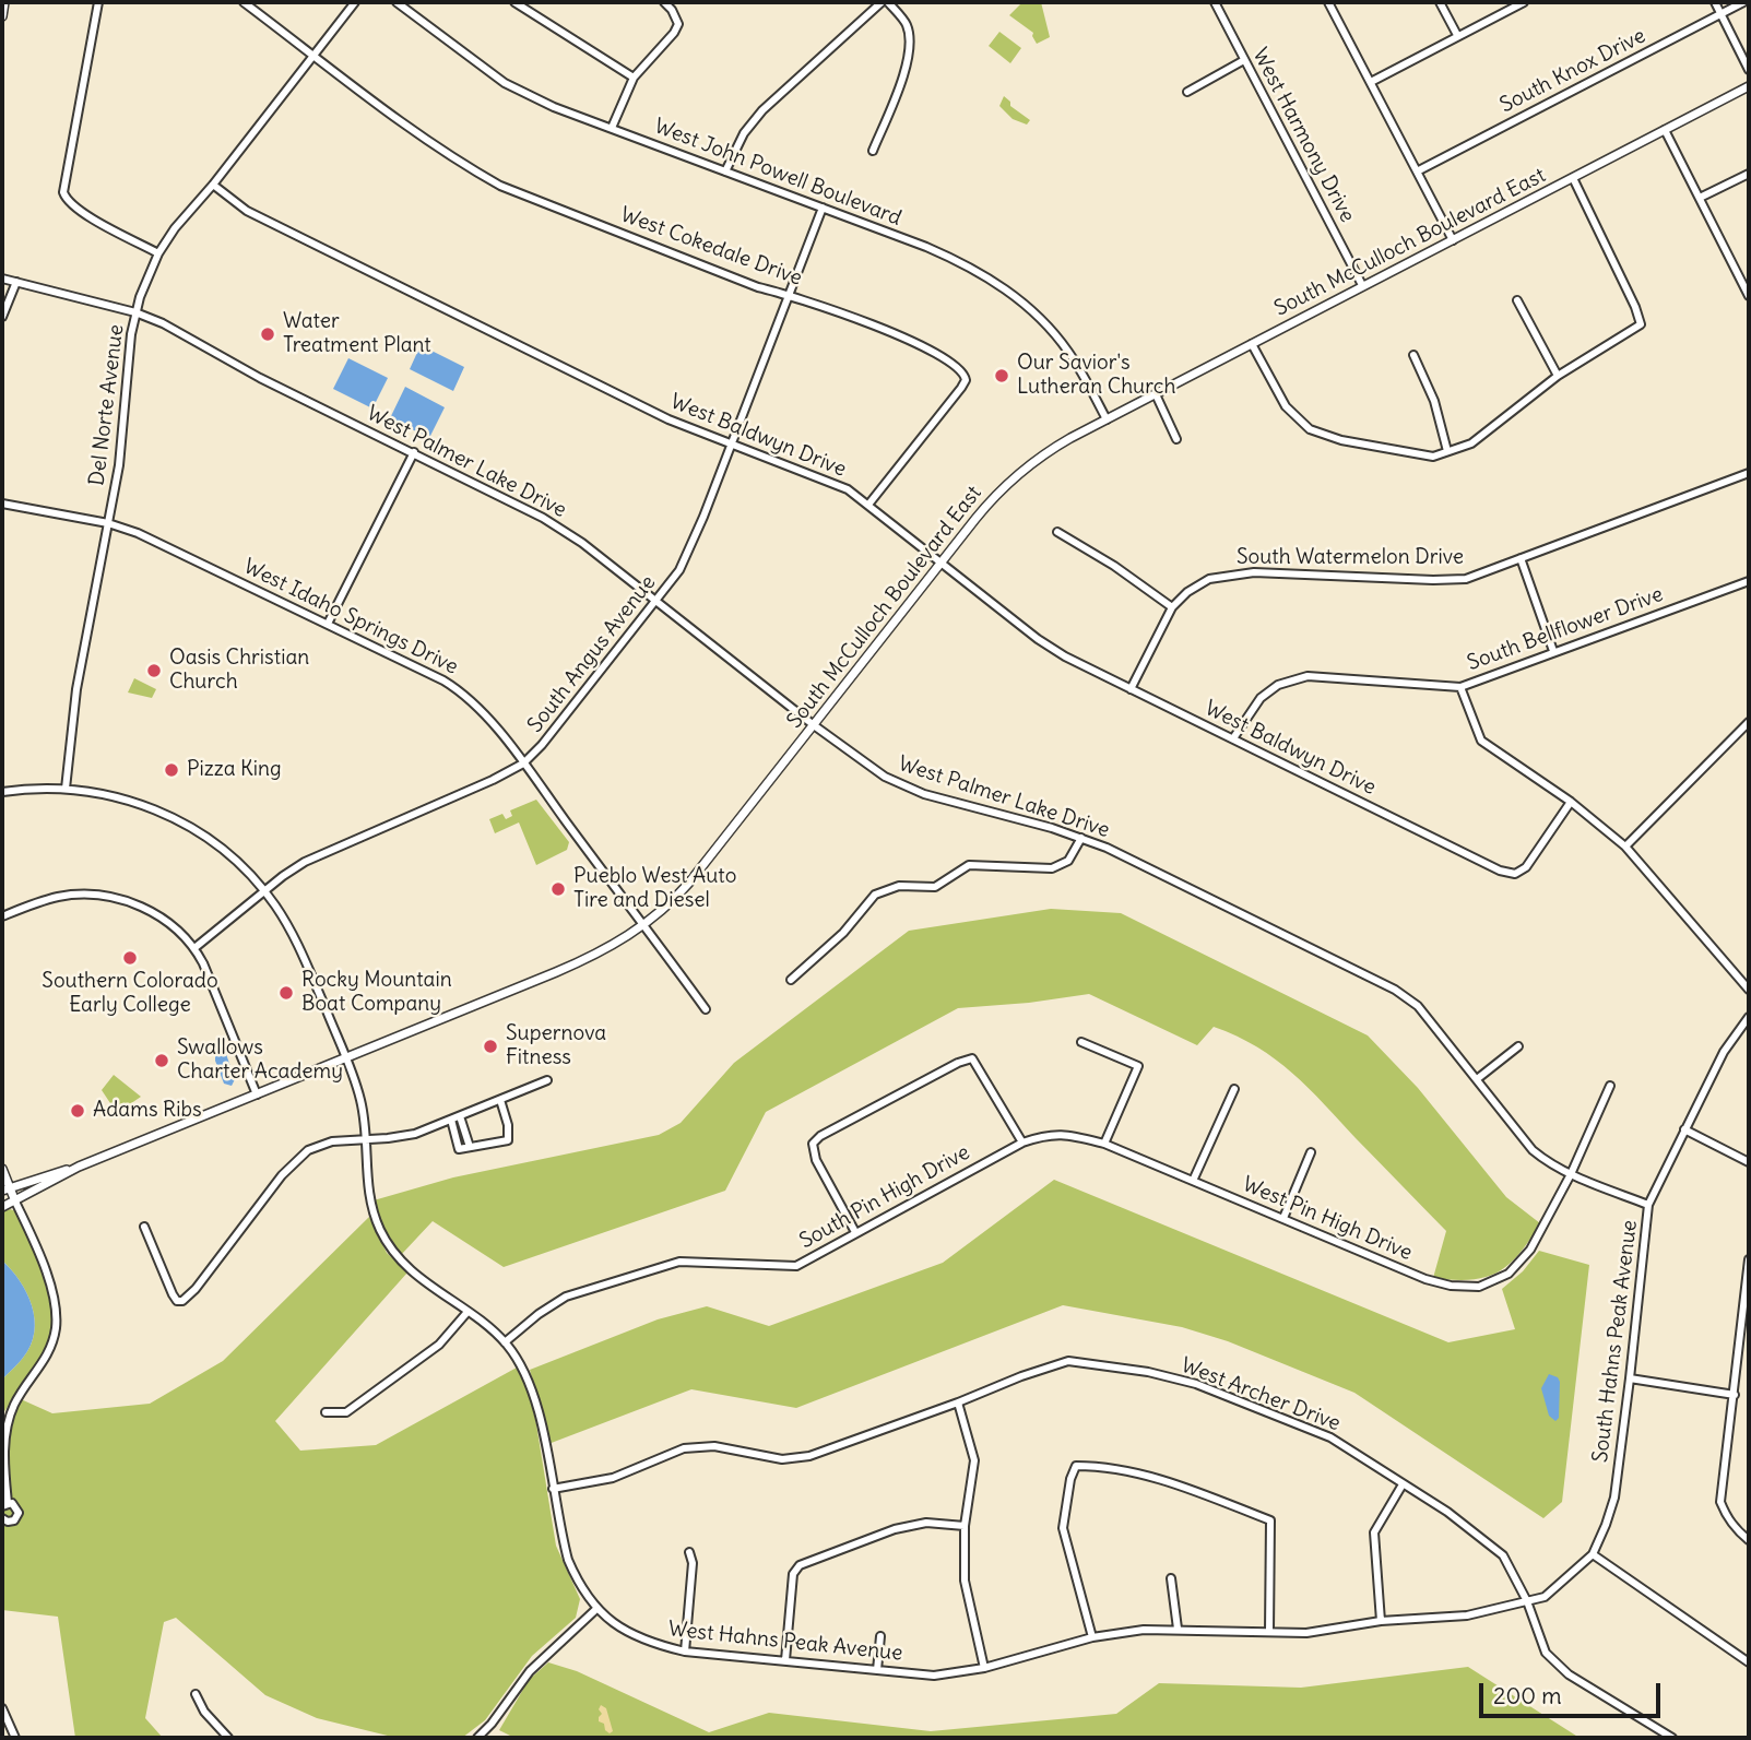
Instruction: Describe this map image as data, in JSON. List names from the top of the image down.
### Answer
{
  "streets": {
    "main road": ["South McCulloch Boulevard East"],
    "street": [
      "South Knox Drive",
      "West Harmony Drive",
      "West John Powell Boulevard",
      "West Cokedale Drive",
      "Del Norte Avenue",
      "West Baldwyn Drive",
      "West Palmer Lake Drive",
      "South Watermelon Drive",
      "West Idaho Springs Drive",
      "South Bellflower Drive",
      "South Angus Avenue",
      "South Pin High Drive",
      "West Pin High Drive",
      "South Hahns Peak Avenue",
      "West Archer Drive",
      "West Hahns Peak Avenue"
    ]
  },
  "crossings": [
    ["West Harmony Drive", "South McCulloch Boulevard East"],
    ["West John Powell Boulevard", "South McCulloch Boulevard East"],
    ["West John Powell Boulevard", "South Angus Avenue"],
    ["South McCulloch Boulevard East", "West Baldwyn Drive"],
    ["South McCulloch Boulevard East", "West Palmer Lake Drive"],
    ["South McCulloch Boulevard East", "West Idaho Springs Drive"],
    ["South McCulloch Boulevard East", "West Hahns Peak Avenue"],
    ["West Cokedale Drive", "Del Norte Avenue"],
    ["West Cokedale Drive", "West Baldwyn Drive"],
    ["West Cokedale Drive", "South Angus Avenue"],
    ["Del Norte Avenue", "West Baldwyn Drive"],
    ["Del Norte Avenue", "West Palmer Lake Drive"],
    ["Del Norte Avenue", "West Idaho Springs Drive"],
    ["Del Norte Avenue", "West Hahns Peak Avenue"],
    ["West Baldwyn Drive", "South Watermelon Drive"],
    ["West Baldwyn Drive", "South Bellflower Drive"],
    ["West Baldwyn Drive", "South Angus Avenue"],
    ["West Palmer Lake Drive", "South Angus Avenue"],
    ["West Palmer Lake Drive", "West Pin High Drive"],
    ["West Palmer Lake Drive", "South Hahns Peak Avenue"],
    ["West Idaho Springs Drive", "South Angus Avenue"],
    ["South Angus Avenue", "West Hahns Peak Avenue"],
    ["South Pin High Drive", "West Pin High Drive"],
    ["South Pin High Drive", "West Hahns Peak Avenue"],
    ["South Hahns Peak Avenue", "West Hahns Peak Avenue"],
    ["West Archer Drive", "West Hahns Peak Avenue"]
  ],
  "places": [
    "Water Treatment Plant",
    "Our Savior's Lutheran Church",
    "Oasis Christian Church",
    "Pizza King",
    "Pueblo West Auto Tire and Diesel",
    "Southern Colorado Early College",
    "Rocky Mountain Boat Company",
    "Supernova Fitness",
    "Swallows Charter Academy",
    "Adams Ribs"
  ],
  "scale_bar": "200 m"
}
